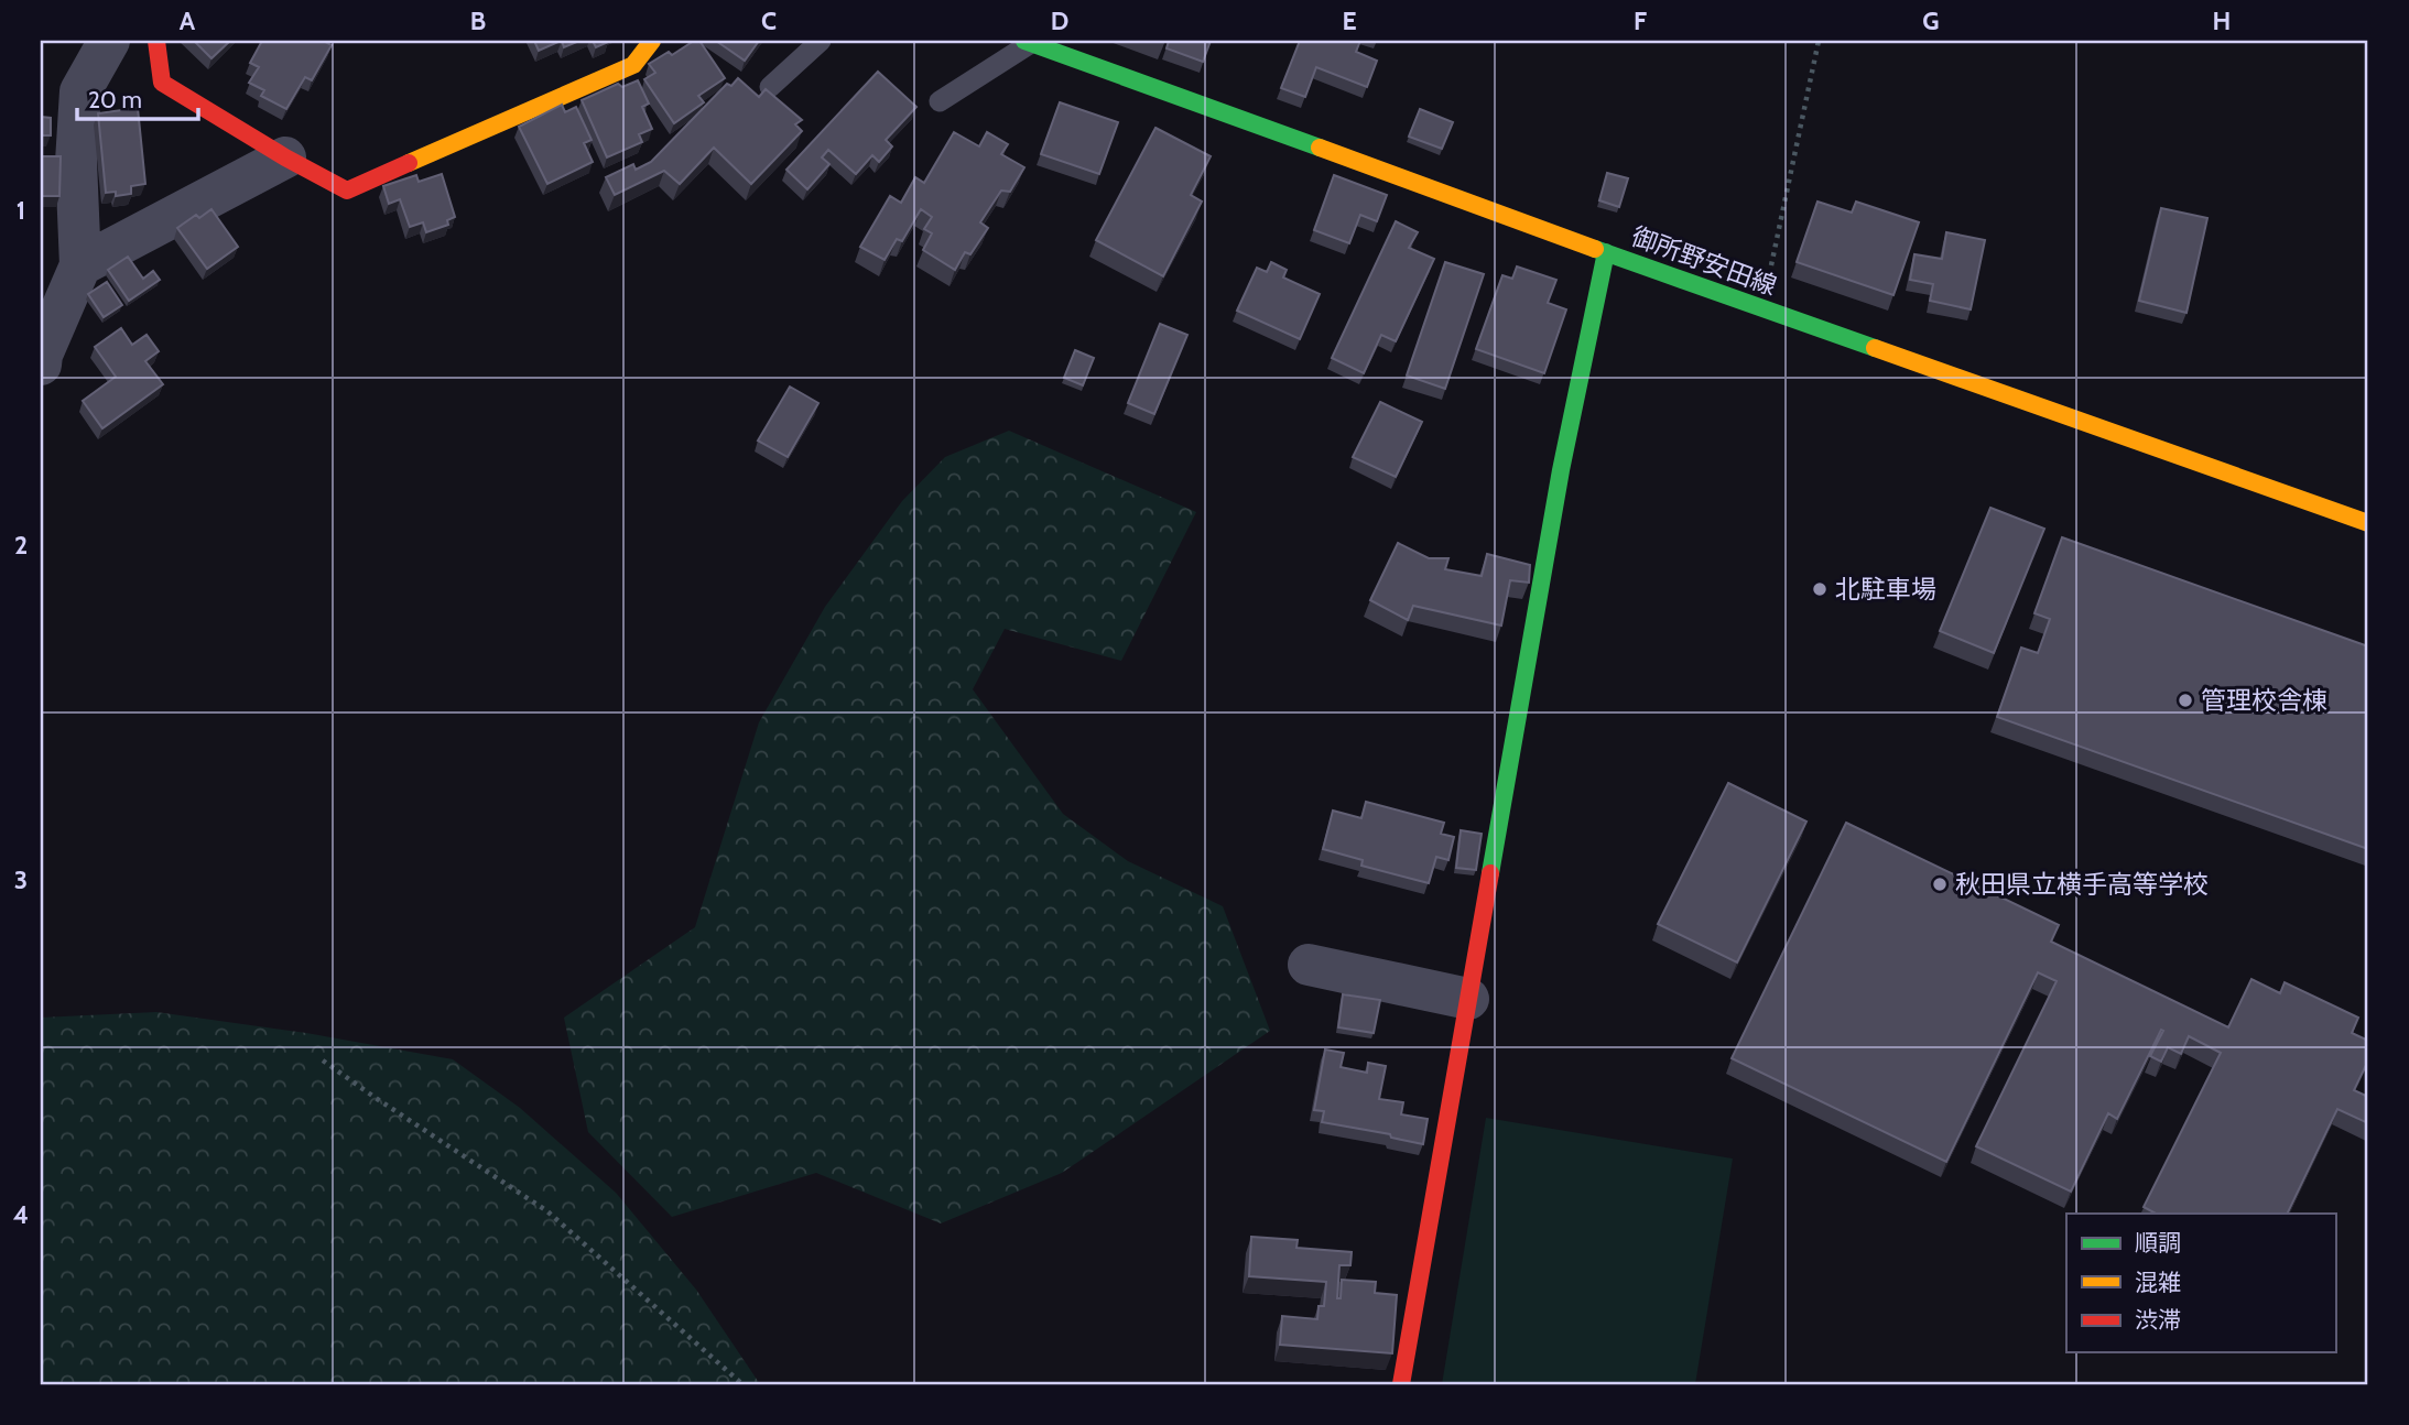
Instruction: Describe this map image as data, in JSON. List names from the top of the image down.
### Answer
{
  "streets": {
    "street": ["御所野安田線"]
  },
  "places": ["北駐車場", "管理校舎棟", "秋田県立横手高等学校"],
  "legend": ["順調", "混雑", "渋滞"],
  "scale_bar": "20 m",
  "grid": {
    "columns": [
      "A",
      "B",
      "C",
      "D",
      "E",
      "F",
      "G",
      "H"
    ],
    "rows": [
      "1",
      "2",
      "3",
      "4"
    ]
  }
}
